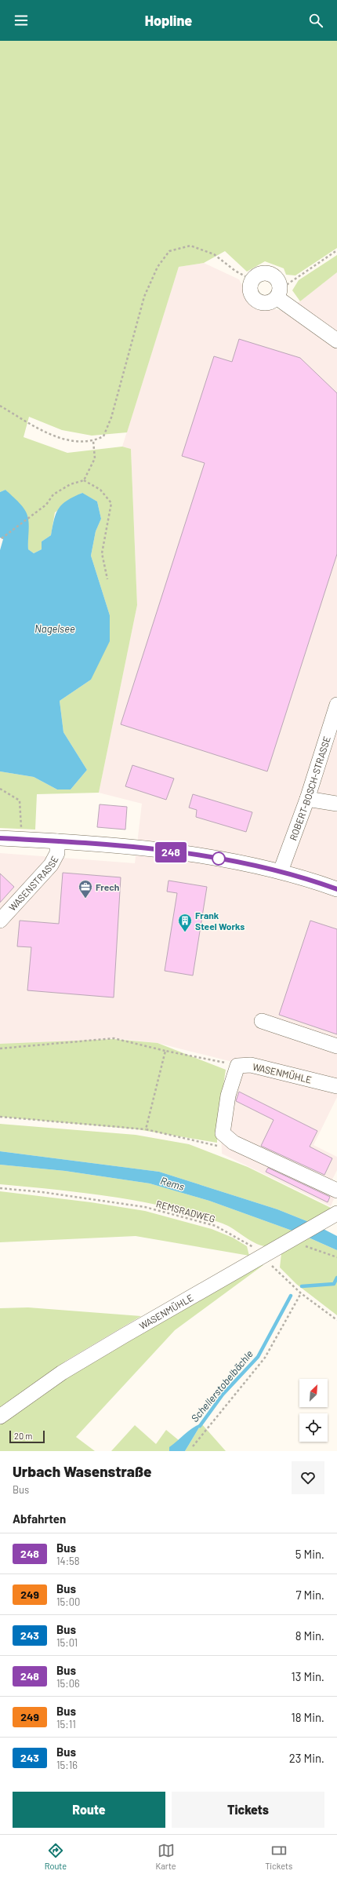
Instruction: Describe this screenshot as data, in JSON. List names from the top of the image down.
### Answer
{
  "streets": {
    "street": ["ROBERT-BOSCH-STRASSE", "WASENSTRASSE", "WASENMÜHLE"],
    "path": ["REMSRADWEG"]
  },
  "crossings": [
    ["ROBERT-BOSCH-STRASSE", "WASENSTRASSE"],
    ["WASENMÜHLE", "REMSRADWEG"]
  ],
  "water": ["Nagelsee", "Rems", "Schellerstobelbächle"],
  "places": {
    "office": ["Frech"],
    "building": ["Frank Steel Works"]
  },
  "lines": ["bus line 248"],
  "scale_bar": "20 m",
  "north": "top right",
  "page": {
    "header": "Hopline",
    "on_map": "248",
    "scale": "20 m",
    "heading": [
      ["Urbach Wasenstraße", "Bus"],
      "Abfahrten"
    ],
    "list": [
      {
        "mark": "248",
        "name": "Bus",
        "note": "14:58",
        "value": "5 Min."
      },
      {
        "mark": "249",
        "name": "Bus",
        "note": "15:00",
        "value": "7 Min."
      },
      {
        "mark": "243",
        "name": "Bus",
        "note": "15:01",
        "value": "8 Min."
      },
      {
        "mark": "248",
        "name": "Bus",
        "note": "15:06",
        "value": "13 Min."
      },
      {
        "mark": "249",
        "name": "Bus",
        "note": "15:11",
        "value": "18 Min."
      },
      {
        "mark": "243",
        "name": "Bus",
        "note": "15:16",
        "value": "23 Min."
      }
    ],
    "buttons": ["Route", "Tickets"],
    "tabs": ["Route", "Karte", "Tickets"]
  }
}
